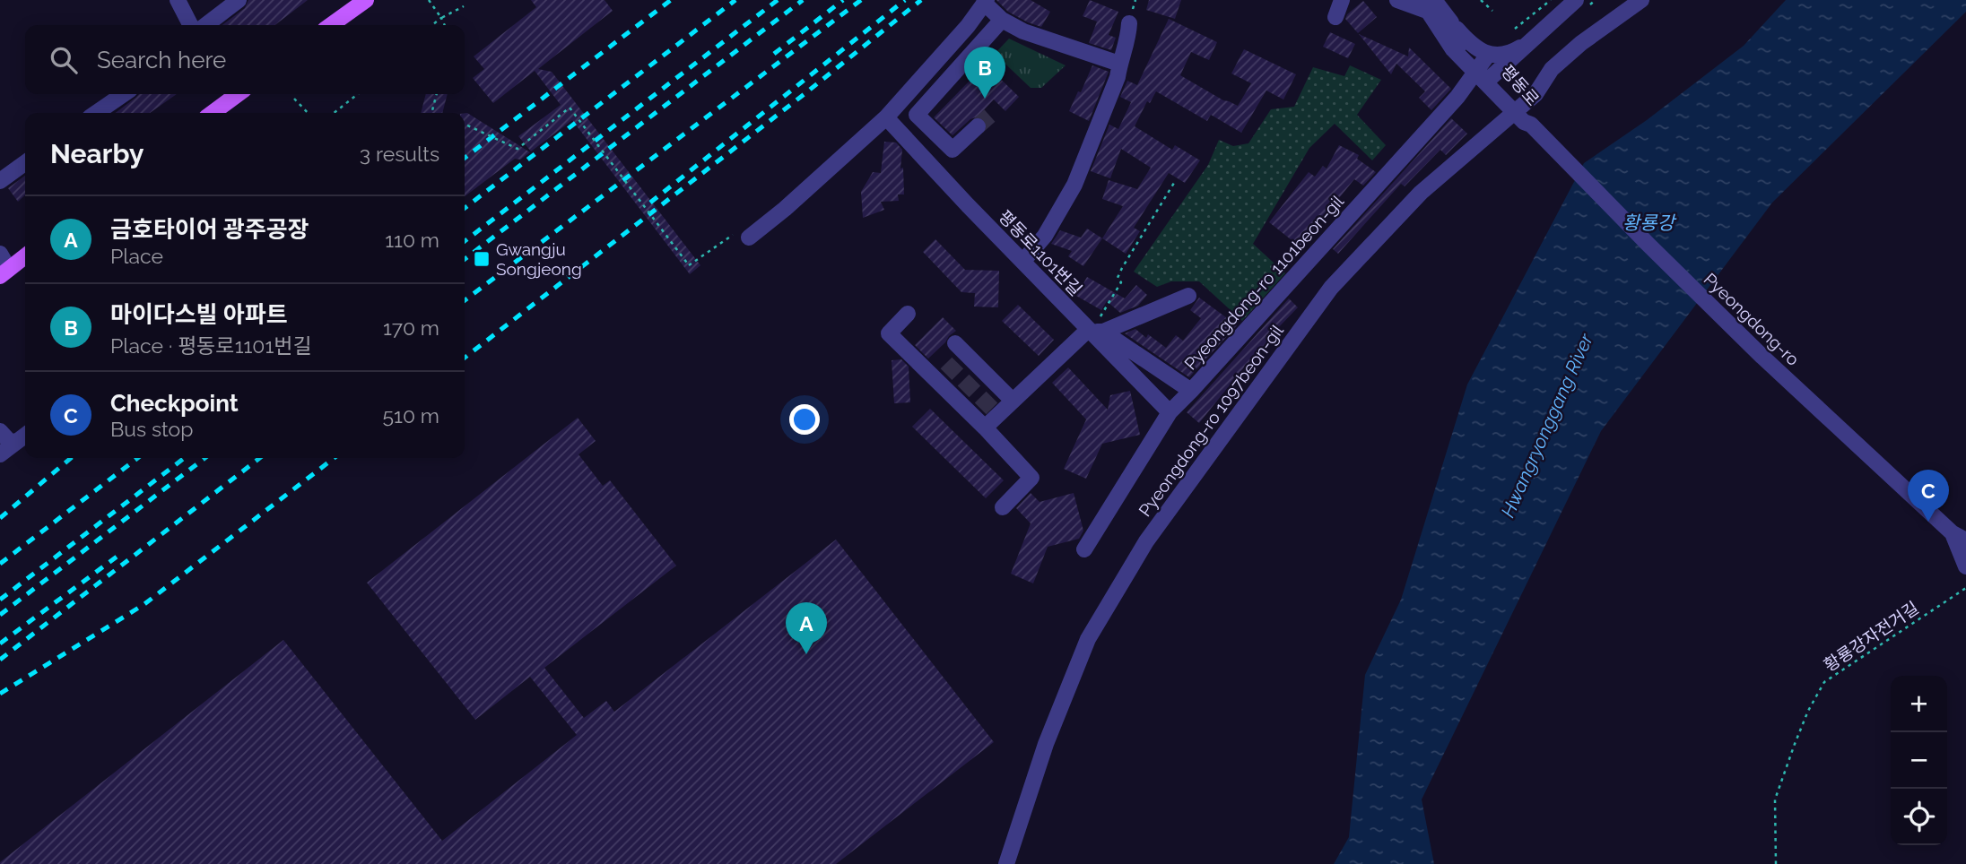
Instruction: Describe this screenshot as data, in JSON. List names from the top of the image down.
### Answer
{
  "streets": {
    "street": [
      "평동로",
      "평동로1101번길",
      "Pyeongdong-ro 1101beon-gil",
      "Pyeongdong-ro",
      "Pyeongdong-ro 1097beon-gil"
    ],
    "path": ["황룡강자전거길"]
  },
  "crossings": [
    ["평동로", "Pyeongdong-ro 1101beon-gil"],
    ["평동로", "Pyeongdong-ro"],
    ["평동로", "Pyeongdong-ro 1097beon-gil"],
    ["평동로1101번길", "Pyeongdong-ro 1101beon-gil"]
  ],
  "water": ["황룡강", "Hwangryonggang River"],
  "places": {
    "transit": ["Gwangju Songjeong"]
  },
  "page": {
    "search": "Search here",
    "pins": ["B", "C", "A"],
    "heading": ["Nearby", "3 results"],
    "list": [
      {
        "mark": "A",
        "name": "금호타이어 광주공장",
        "note": "Place",
        "value": "110 m"
      },
      {
        "mark": "B",
        "name": "마이다스빌 아파트",
        "note": "Place · 평동로1101번길",
        "value": "170 m"
      },
      {
        "mark": "C",
        "name": "Checkpoint",
        "note": "Bus stop",
        "value": "510 m"
      }
    ],
    "map_buttons": ["+", "−"]
  }
}
